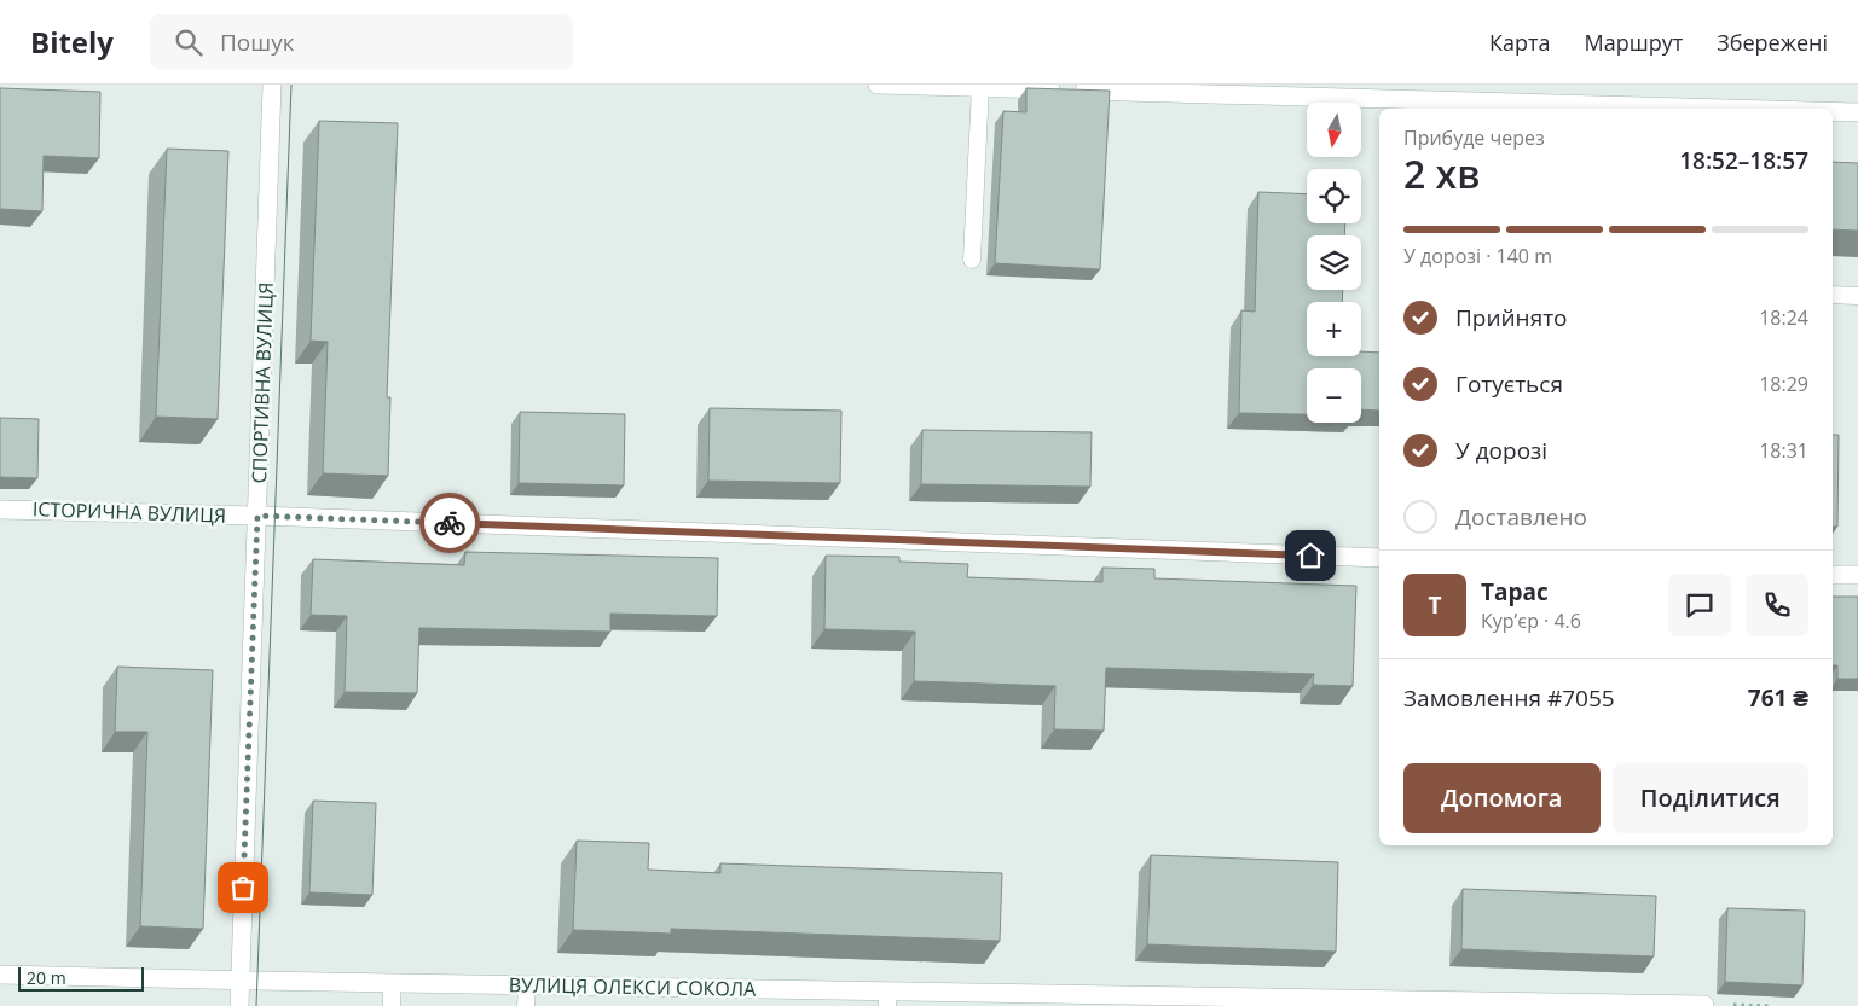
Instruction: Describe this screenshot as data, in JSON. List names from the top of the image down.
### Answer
{
  "streets": {
    "street": ["СПОРТИВНА ВУЛИЦЯ", "ІСТОРИЧНА ВУЛИЦЯ", "ВУЛИЦЯ ОЛЕКСИ СОКОЛА"]
  },
  "crossings": [
    ["СПОРТИВНА ВУЛИЦЯ", "ІСТОРИЧНА ВУЛИЦЯ"],
    ["СПОРТИВНА ВУЛИЦЯ", "ВУЛИЦЯ ОЛЕКСИ СОКОЛА"]
  ],
  "scale_bar": "20 m",
  "north": "bottom",
  "page": {
    "header": "Bitely",
    "search": "Пошук",
    "nav": ["Карта", "Маршрут", "Збережені"],
    "map_buttons": ["+", "−"],
    "heading": ["2 хв", "Прибуде через", "18:52–18:57"],
    "panel": [
      "Тарас",
      "Кур’єр · 4.6",
      "Замовлення #7055",
      "761 ₴"
    ],
    "bar": "У дорозі · 140 m",
    "list": [
      ["Прийнято", "18:24"],
      ["Готується", "18:29"],
      ["У дорозі", "18:31"],
      "Доставлено"
    ],
    "round": "Т",
    "buttons": ["Допомога", "Поділитися"],
    "scale": "20 m"
  }
}
